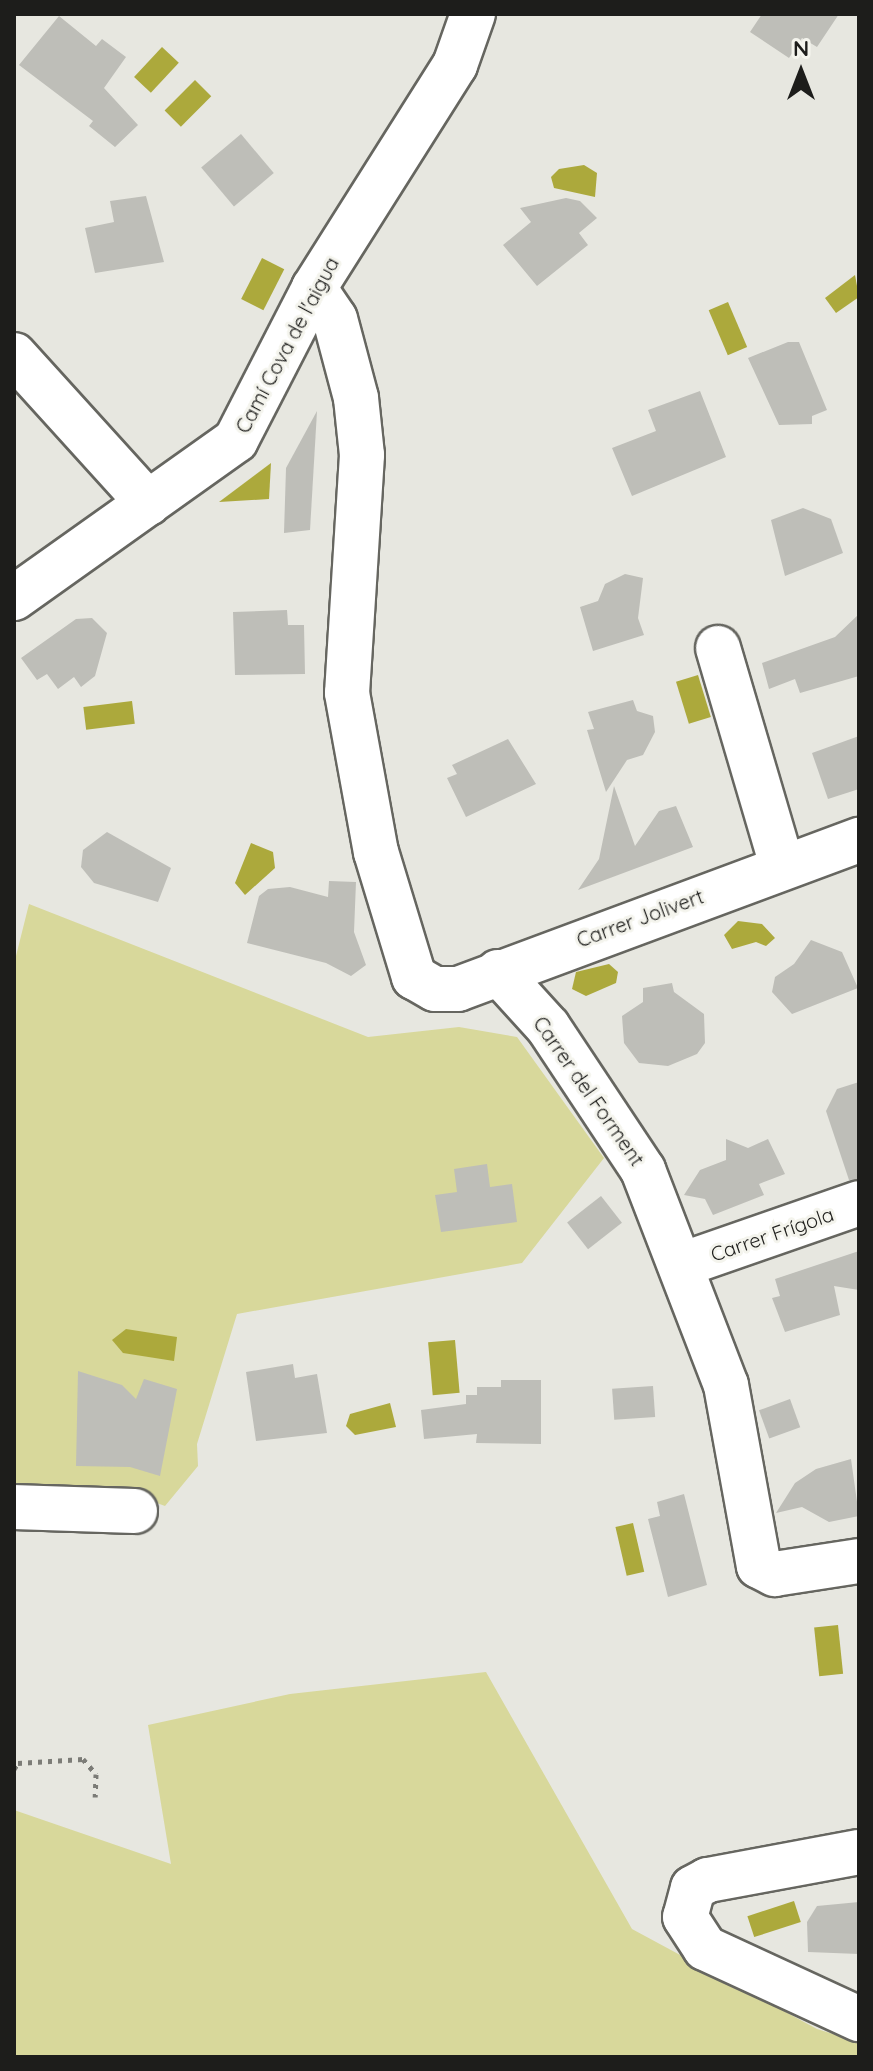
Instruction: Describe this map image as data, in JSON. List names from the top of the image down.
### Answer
{
  "streets": {
    "street": [
      "Camí Cova de l'aigua",
      "Carrer Jolivert",
      "Carrer del Forment",
      "Carrer Frígola"
    ]
  },
  "crossings": [
    ["Carrer Jolivert", "Carrer del Forment"],
    ["Carrer del Forment", "Carrer Frígola"]
  ],
  "north": "top"
}
